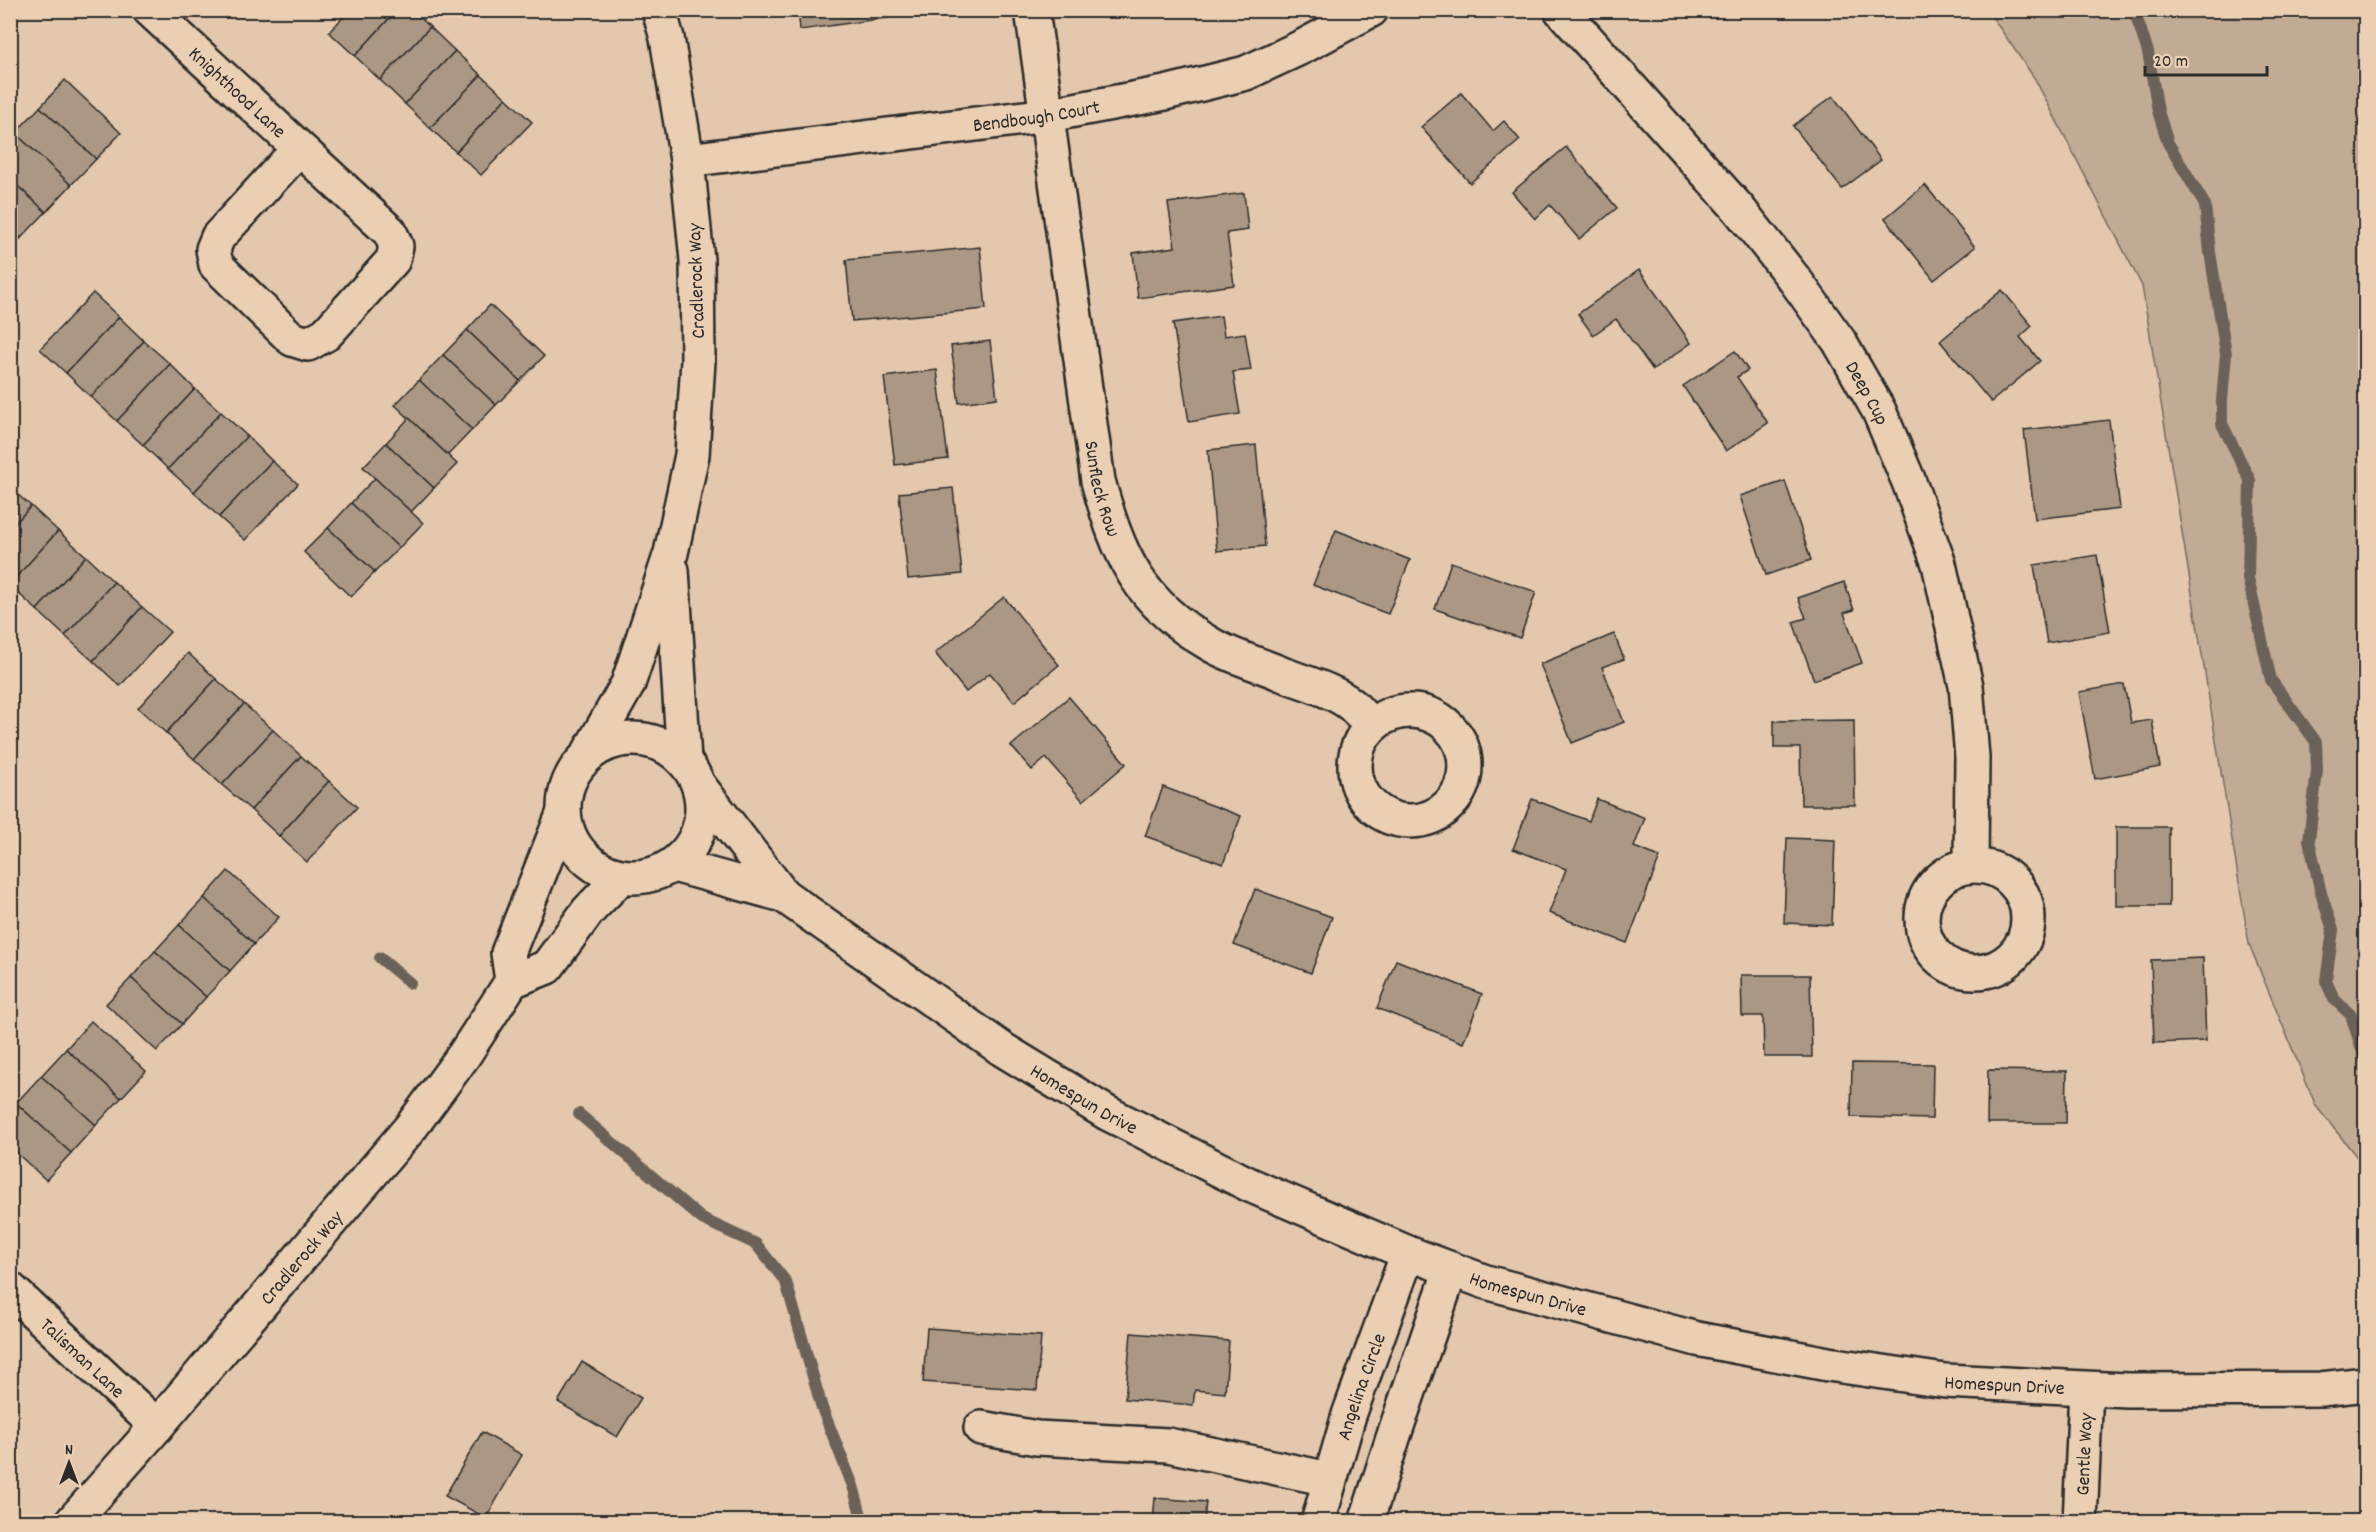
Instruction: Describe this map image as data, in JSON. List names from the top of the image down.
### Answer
{
  "streets": {
    "street": [
      "Knighthood Lane",
      "Bendbough Court",
      "Cradlerock Way",
      "Deep Cup",
      "Sunfleck Row",
      "Homespun Drive",
      "Talisman Lane",
      "Angelina Circle",
      "Gentle Way"
    ]
  },
  "crossings": [
    ["Bendbough Court", "Cradlerock Way"],
    ["Bendbough Court", "Sunfleck Row"],
    ["Cradlerock Way", "Homespun Drive"],
    ["Cradlerock Way", "Talisman Lane"],
    ["Homespun Drive", "Angelina Circle"],
    ["Homespun Drive", "Gentle Way"]
  ],
  "scale_bar": "20 m",
  "north": "top"
}
